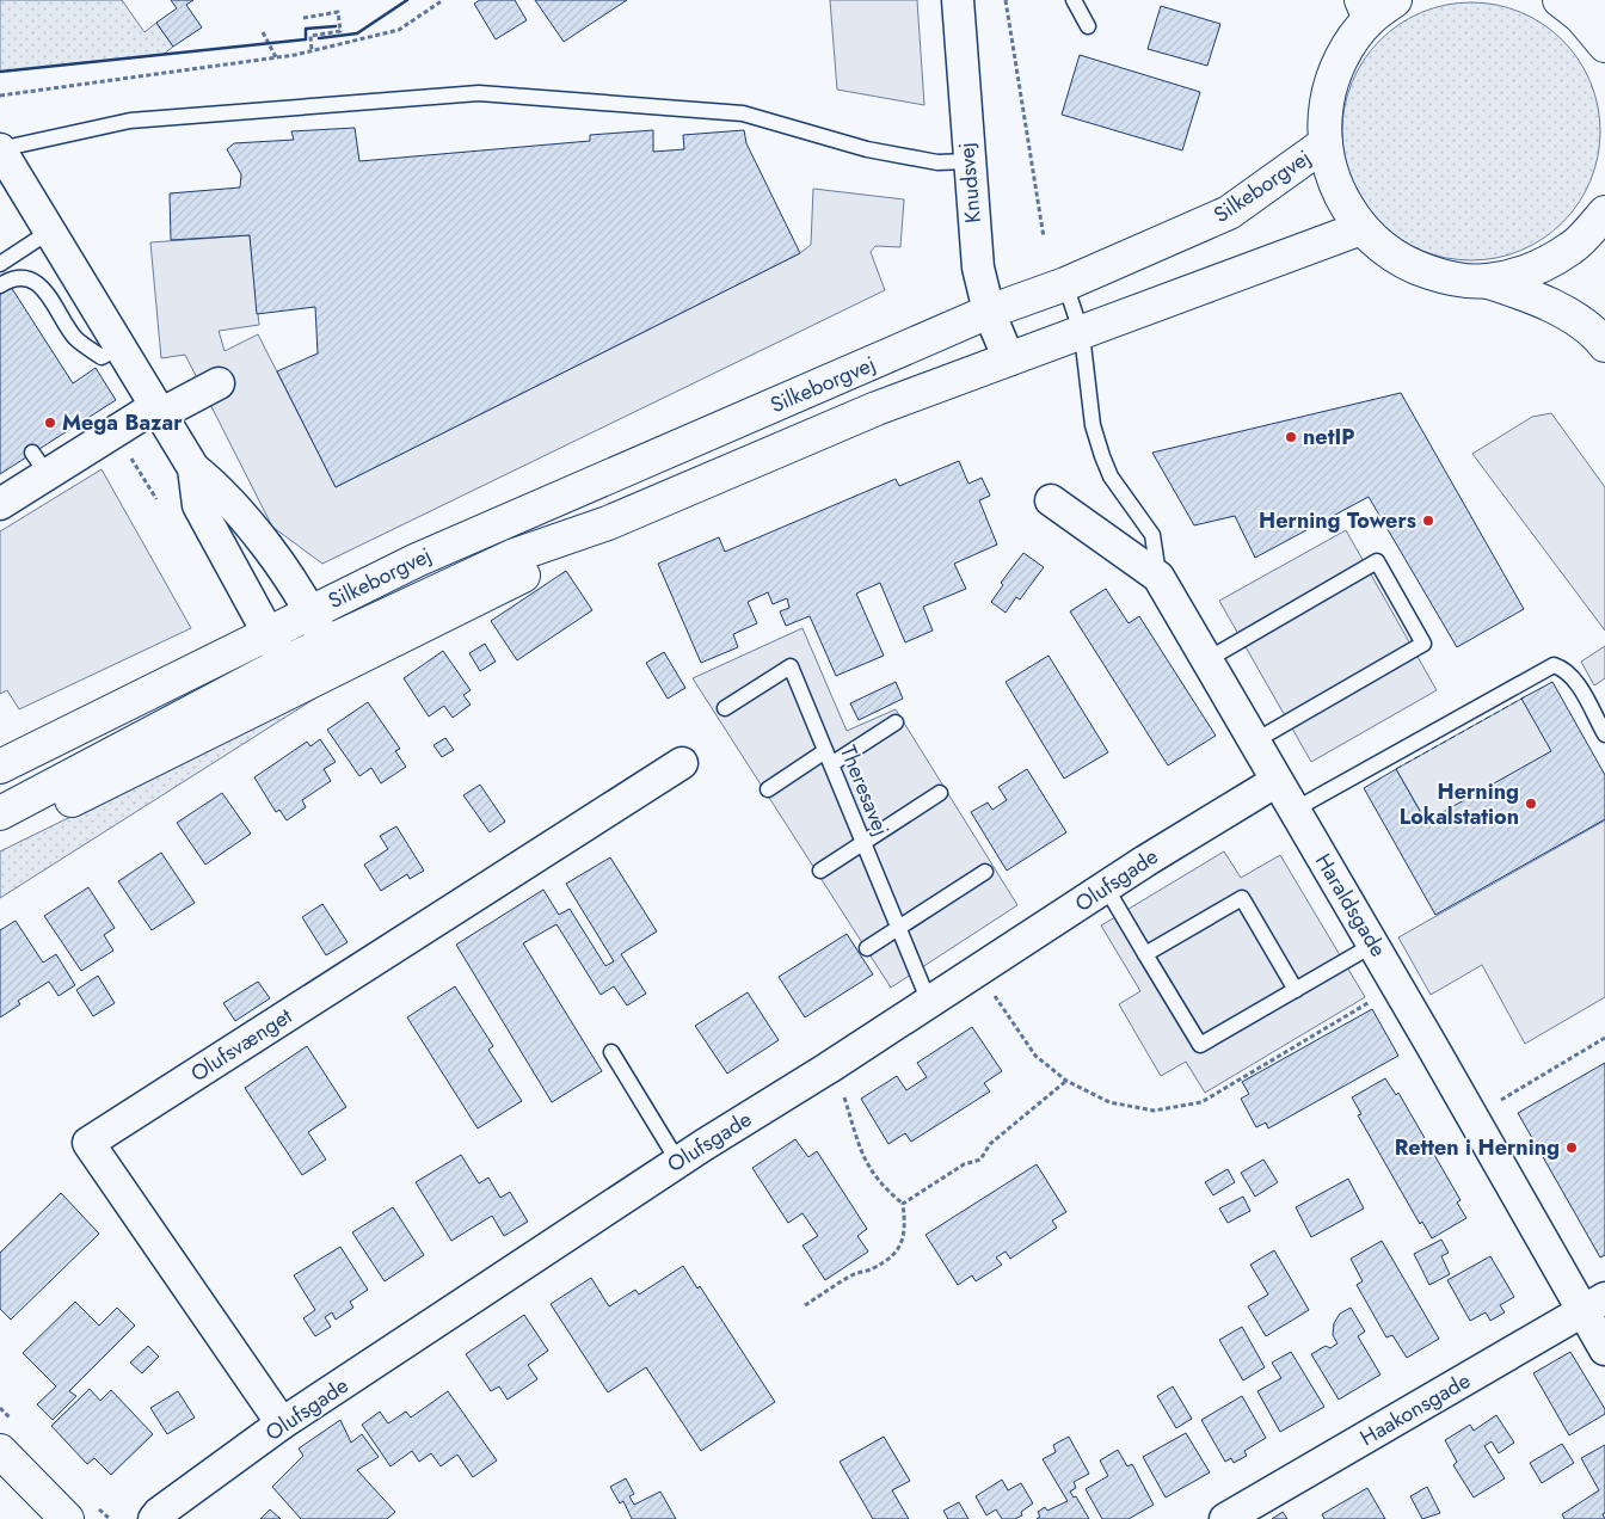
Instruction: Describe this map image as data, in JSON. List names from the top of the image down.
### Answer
{
  "streets": {
    "main road": ["Silkeborgvej"],
    "street": [
      "Knudsvej",
      "Olufsgade",
      "Haraldsgade",
      "Olufsvænget",
      "Haakonsgade"
    ],
    "lane": ["Theresavej"]
  },
  "crossings": [
    ["Knudsvej", "Silkeborgvej"],
    ["Theresavej", "Olufsgade"],
    ["Olufsgade", "Haraldsgade"],
    ["Olufsgade", "Olufsvænget"],
    ["Haraldsgade", "Haakonsgade"]
  ],
  "places": [
    "Mega Bazar",
    "netIP",
    "Herning Towers",
    "Herning Lokalstation",
    "Retten i Herning"
  ]
}
